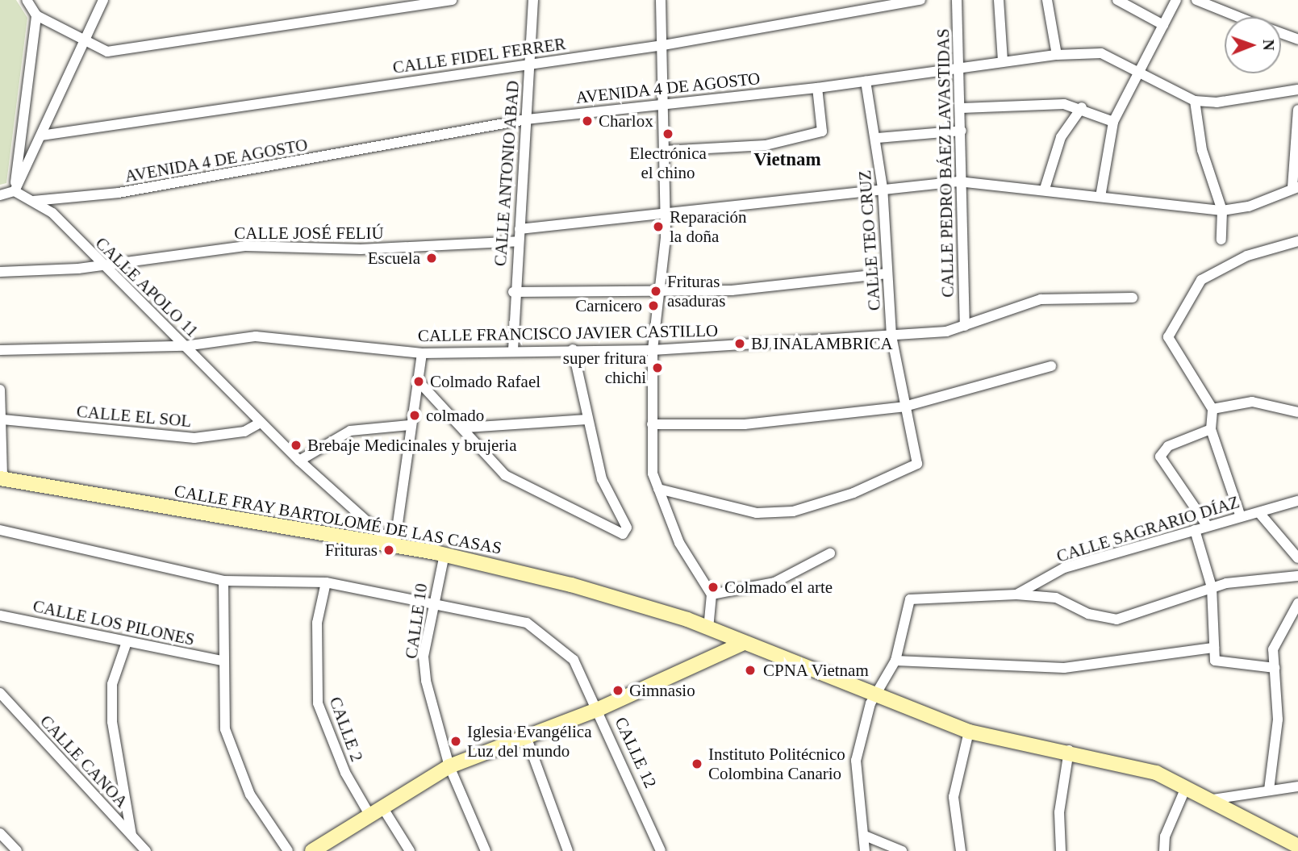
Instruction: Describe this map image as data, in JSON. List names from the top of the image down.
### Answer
{
  "streets": {
    "main road": ["CALLE FRAY BARTOLOMÉ DE LAS CASAS"],
    "street": [
      "CALLE FIDEL FERRER",
      "AVENIDA 4 DE AGOSTO",
      "CALLE PEDRO BÁEZ LAVASTIDAS",
      "CALLE ANTONIO ABAD",
      "CALLE JOSÉ FELIÚ",
      "CALLE TEO CRUZ",
      "CALLE APOLO 11",
      "CALLE FRANCISCO JAVIER CASTILLO",
      "CALLE EL SOL",
      "CALLE SAGRARIO DÍAZ",
      "CALLE 10",
      "CALLE LOS PILONES",
      "CALLE 2",
      "CALLE 12",
      "CALLE CANOA"
    ]
  },
  "crossings": [
    ["CALLE FIDEL FERRER", "CALLE ANTONIO ABAD"],
    ["AVENIDA 4 DE AGOSTO", "CALLE PEDRO BÁEZ LAVASTIDAS"],
    ["AVENIDA 4 DE AGOSTO", "CALLE ANTONIO ABAD"],
    ["AVENIDA 4 DE AGOSTO", "CALLE TEO CRUZ"],
    ["AVENIDA 4 DE AGOSTO", "CALLE APOLO 11"],
    ["CALLE PEDRO BÁEZ LAVASTIDAS", "CALLE FRANCISCO JAVIER CASTILLO"],
    ["CALLE ANTONIO ABAD", "CALLE JOSÉ FELIÚ"],
    ["CALLE ANTONIO ABAD", "CALLE FRANCISCO JAVIER CASTILLO"],
    ["CALLE JOSÉ FELIÚ", "CALLE APOLO 11"],
    ["CALLE TEO CRUZ", "CALLE FRANCISCO JAVIER CASTILLO"],
    ["CALLE APOLO 11", "CALLE FRANCISCO JAVIER CASTILLO"],
    ["CALLE APOLO 11", "CALLE EL SOL"],
    ["CALLE APOLO 11", "CALLE FRAY BARTOLOMÉ DE LAS CASAS"],
    ["CALLE FRAY BARTOLOMÉ DE LAS CASAS", "CALLE SAGRARIO DÍAZ"],
    ["CALLE FRAY BARTOLOMÉ DE LAS CASAS", "CALLE 10"],
    ["CALLE 10", "CALLE 12"],
    ["CALLE 2", "CALLE 12"]
  ],
  "districts": ["Vietnam"],
  "places": [
    "Charlox",
    "Electrónica el chino",
    "Reparación la doña",
    "Escuela",
    "Frituras asaduras",
    "Carnicero",
    "BJ INALAMBRICA",
    "super fritura chichi",
    "Colmado Rafael",
    "colmado",
    "Brebaje Medicinales y brujeria",
    "Frituras",
    "Colmado el arte",
    "CPNA Vietnam",
    "Gimnasio",
    "Iglesia Evangélica Luz del mundo",
    "Instituto Politécnico Colombina Canario"
  ],
  "north": "right"
}
